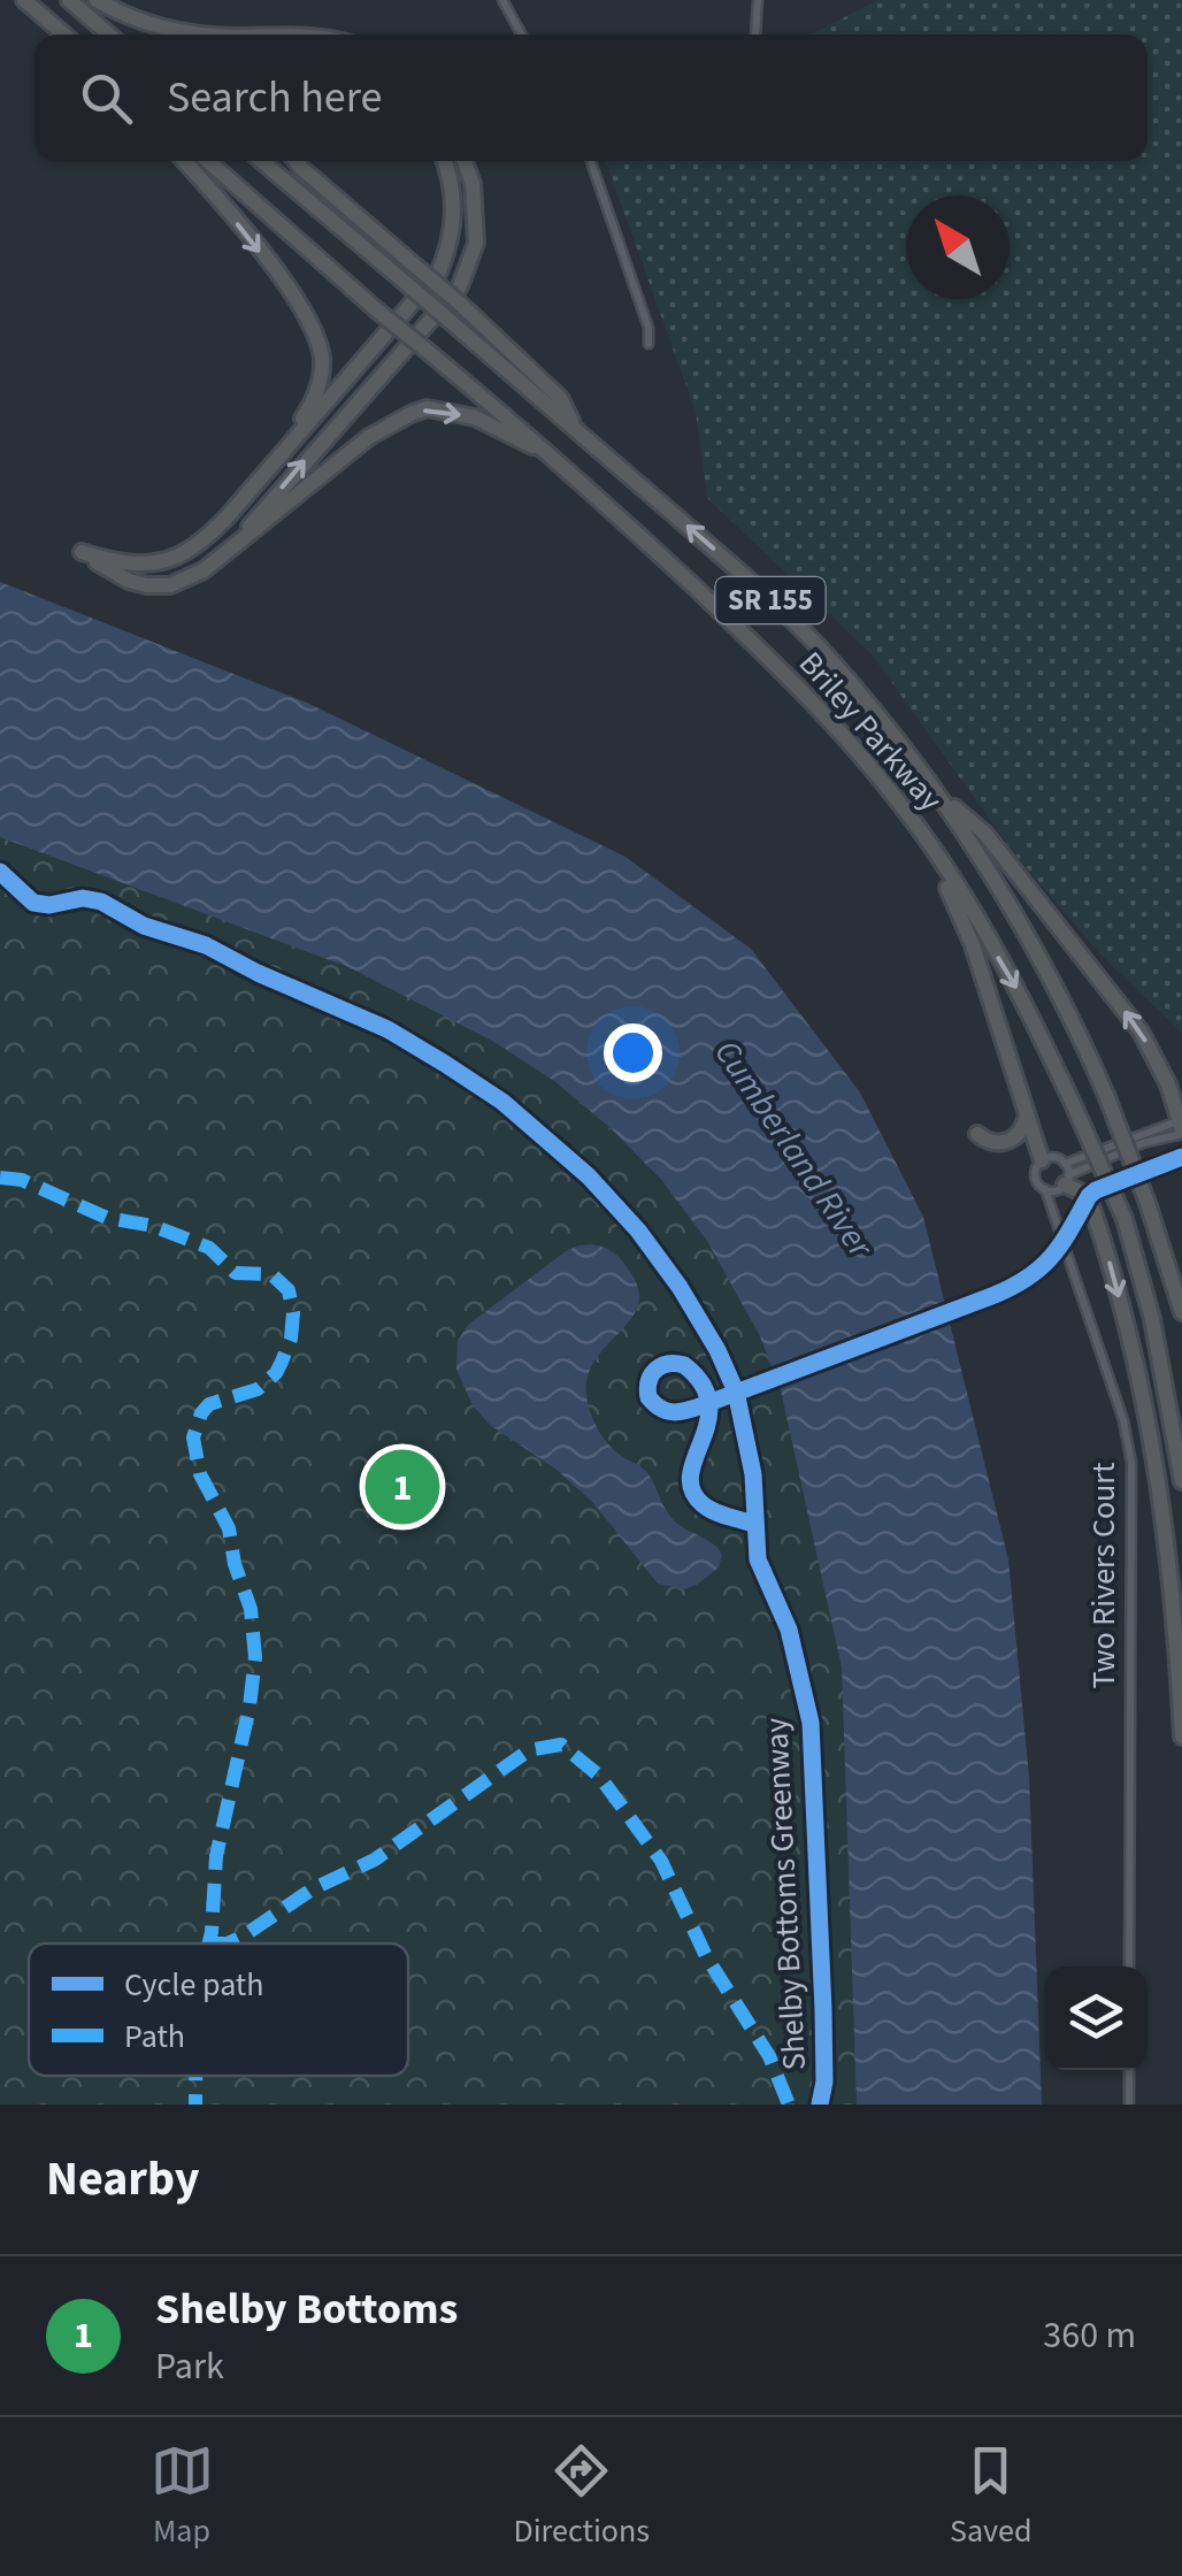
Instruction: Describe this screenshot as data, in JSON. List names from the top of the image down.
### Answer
{
  "streets": {
    "highway": ["SR 155", "Briley Parkway"],
    "street": ["Two Rivers Court"],
    "cycle path": ["Shelby Bottoms Greenway"]
  },
  "water": ["Cumberland River"],
  "legend": ["Cycle path", "Path"],
  "north": "top left",
  "page": {
    "search": "Search here",
    "pins": "1",
    "heading": "Nearby",
    "list": [
      {
        "mark": "1",
        "name": "Shelby Bottoms",
        "note": "Park",
        "value": "360 m"
      }
    ],
    "nav": ["Map", "Directions", "Saved"]
  }
}
